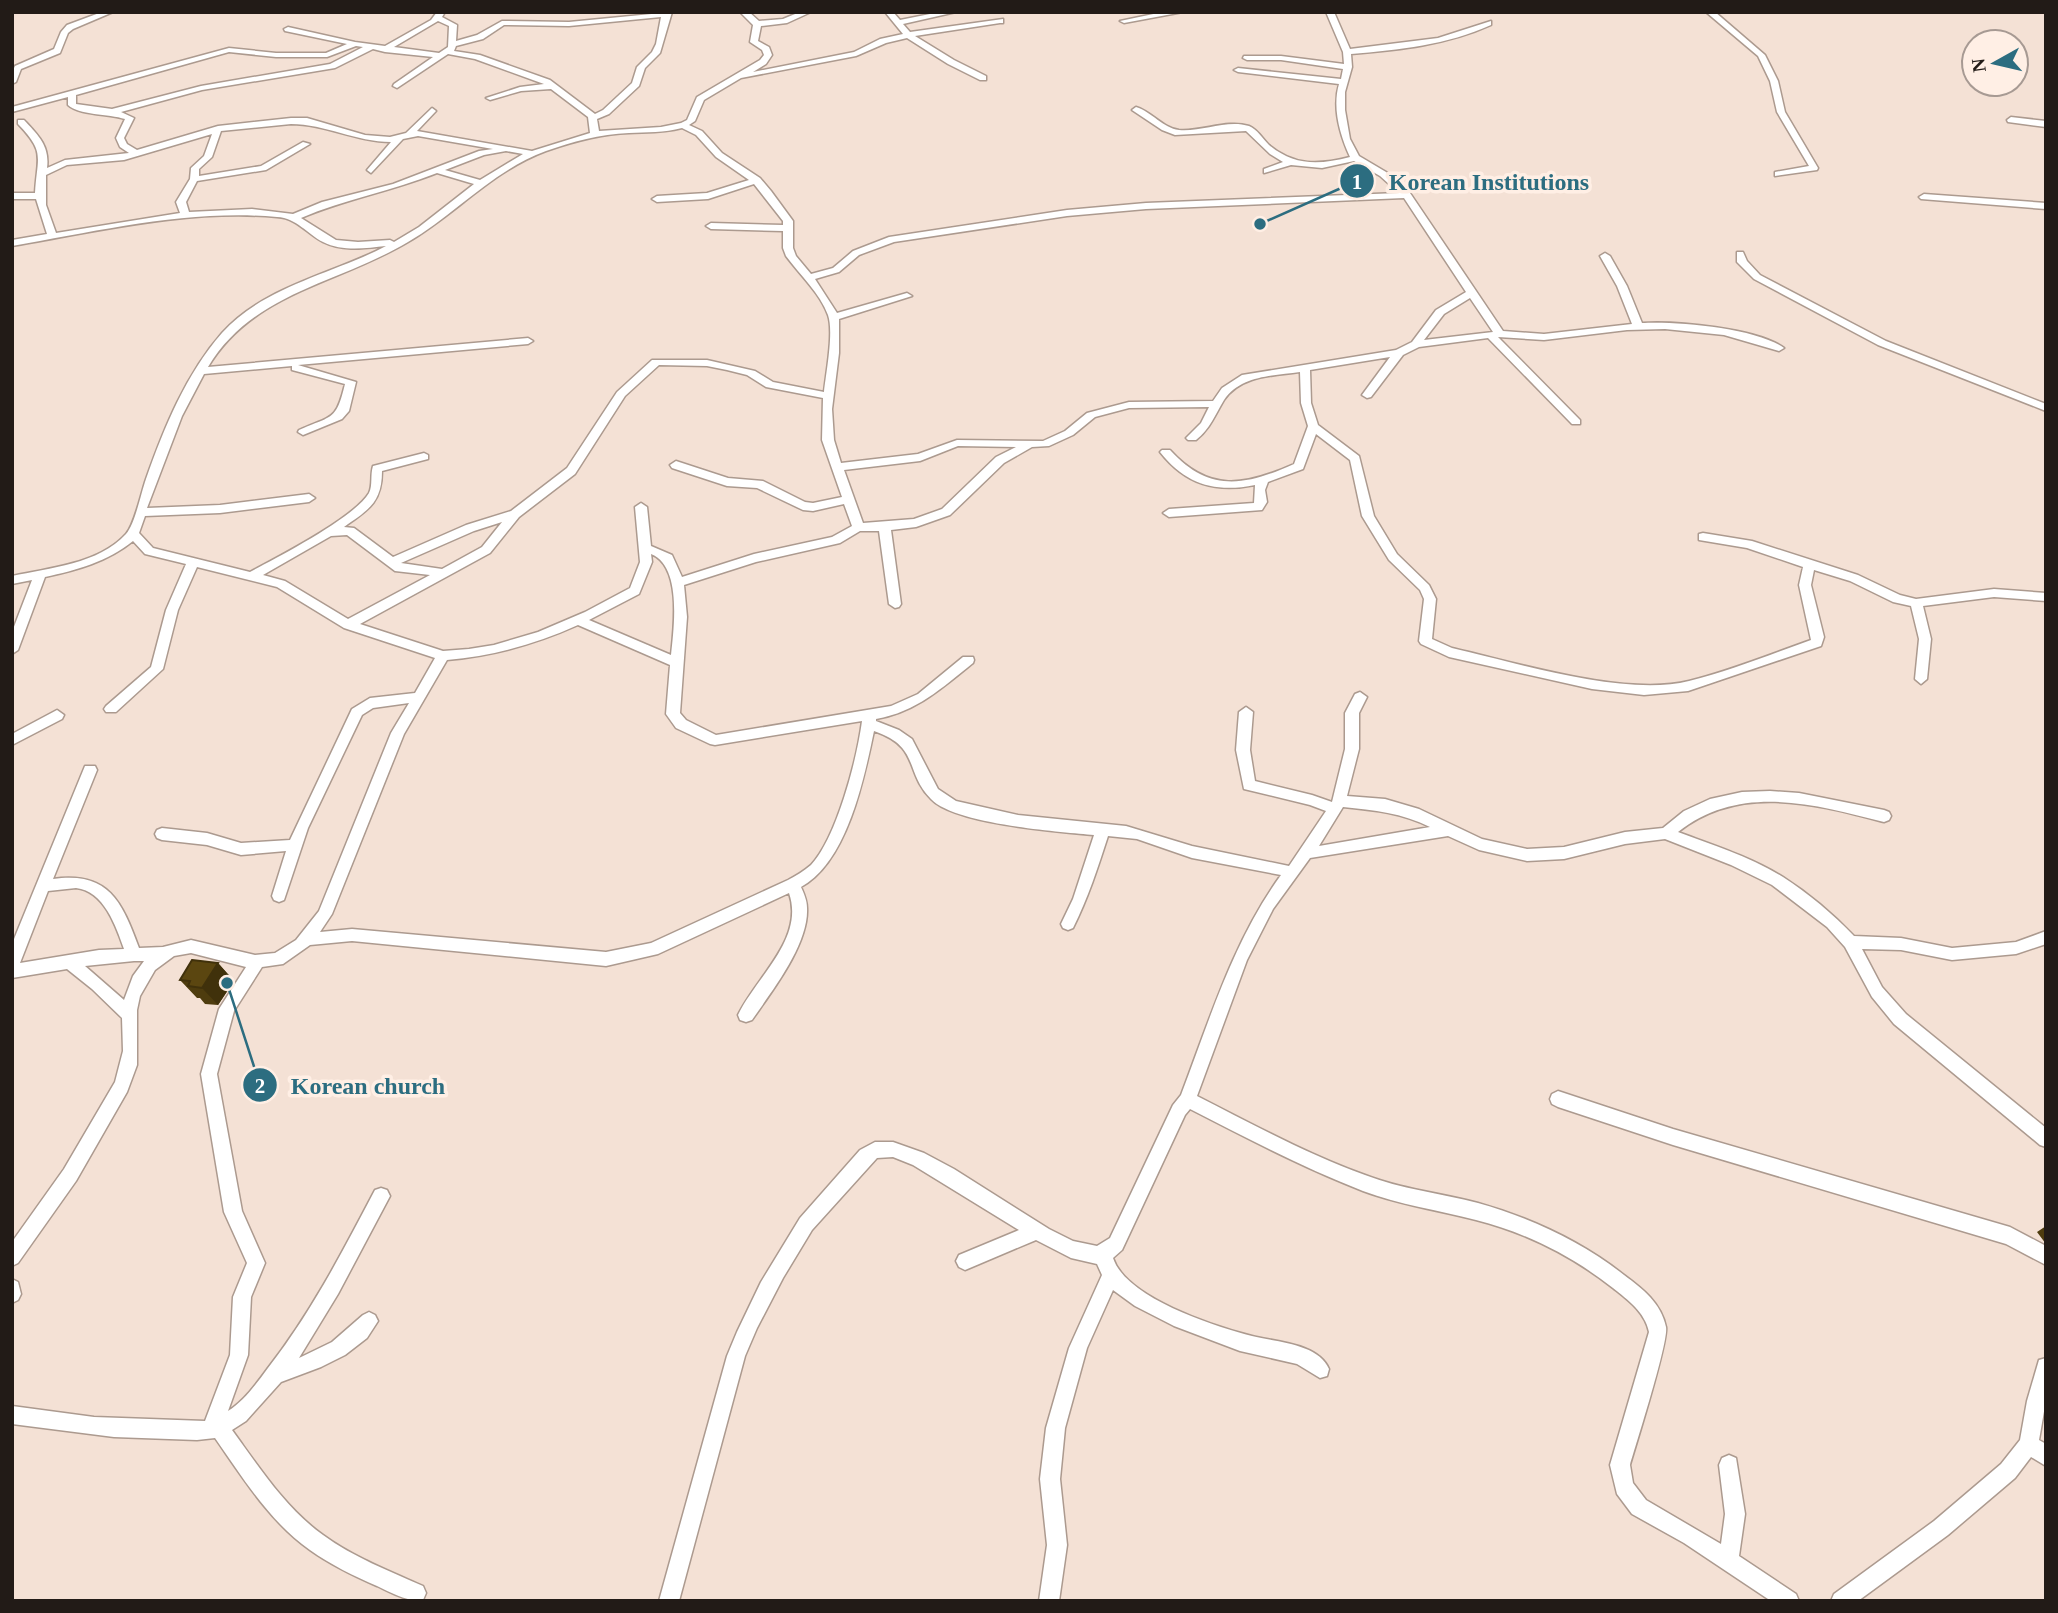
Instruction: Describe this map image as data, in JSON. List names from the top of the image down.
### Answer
{
  "places": ["Korean Institutions", "Korean church"],
  "north": "left"
}
